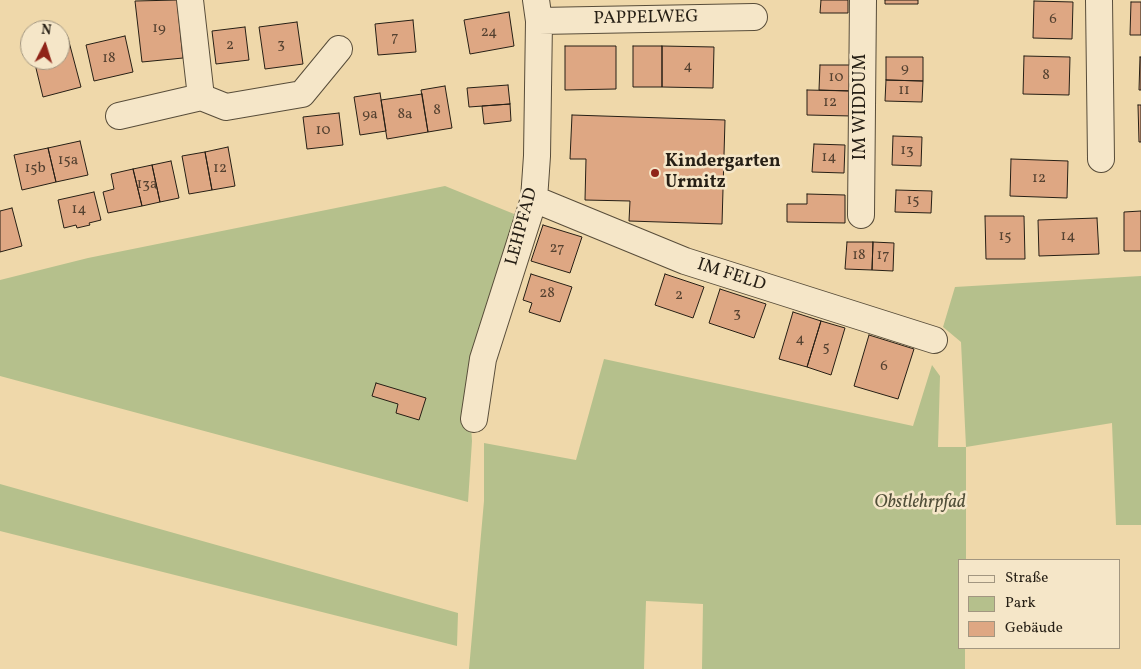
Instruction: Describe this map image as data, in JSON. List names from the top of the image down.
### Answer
{
  "streets": {
    "street": [
      "PAPPELWEG",
      "IM WIDDUM",
      "LEHPFAD",
      "IM FELD"
    ]
  },
  "crossings": [
    ["PAPPELWEG", "LEHPFAD"],
    ["LEHPFAD", "IM FELD"]
  ],
  "parks": ["Obstlehrpfad"],
  "places": ["Kindergarten Urmitz"],
  "house_numbers": [
    "6",
    "19",
    "24",
    "7",
    "3",
    "2",
    "18",
    "4",
    "9",
    "8",
    "10",
    "11",
    "12",
    "8",
    "9a",
    "8a",
    "10",
    "13",
    "14",
    "15a",
    "15b",
    "12",
    "12",
    "13a",
    "15",
    "14",
    "15",
    "14",
    "27",
    "18",
    "17",
    "28",
    "2",
    "3",
    "4",
    "5",
    "6"
  ],
  "legend": ["Straße", "Park", "Gebäude"],
  "north": "top"
}
